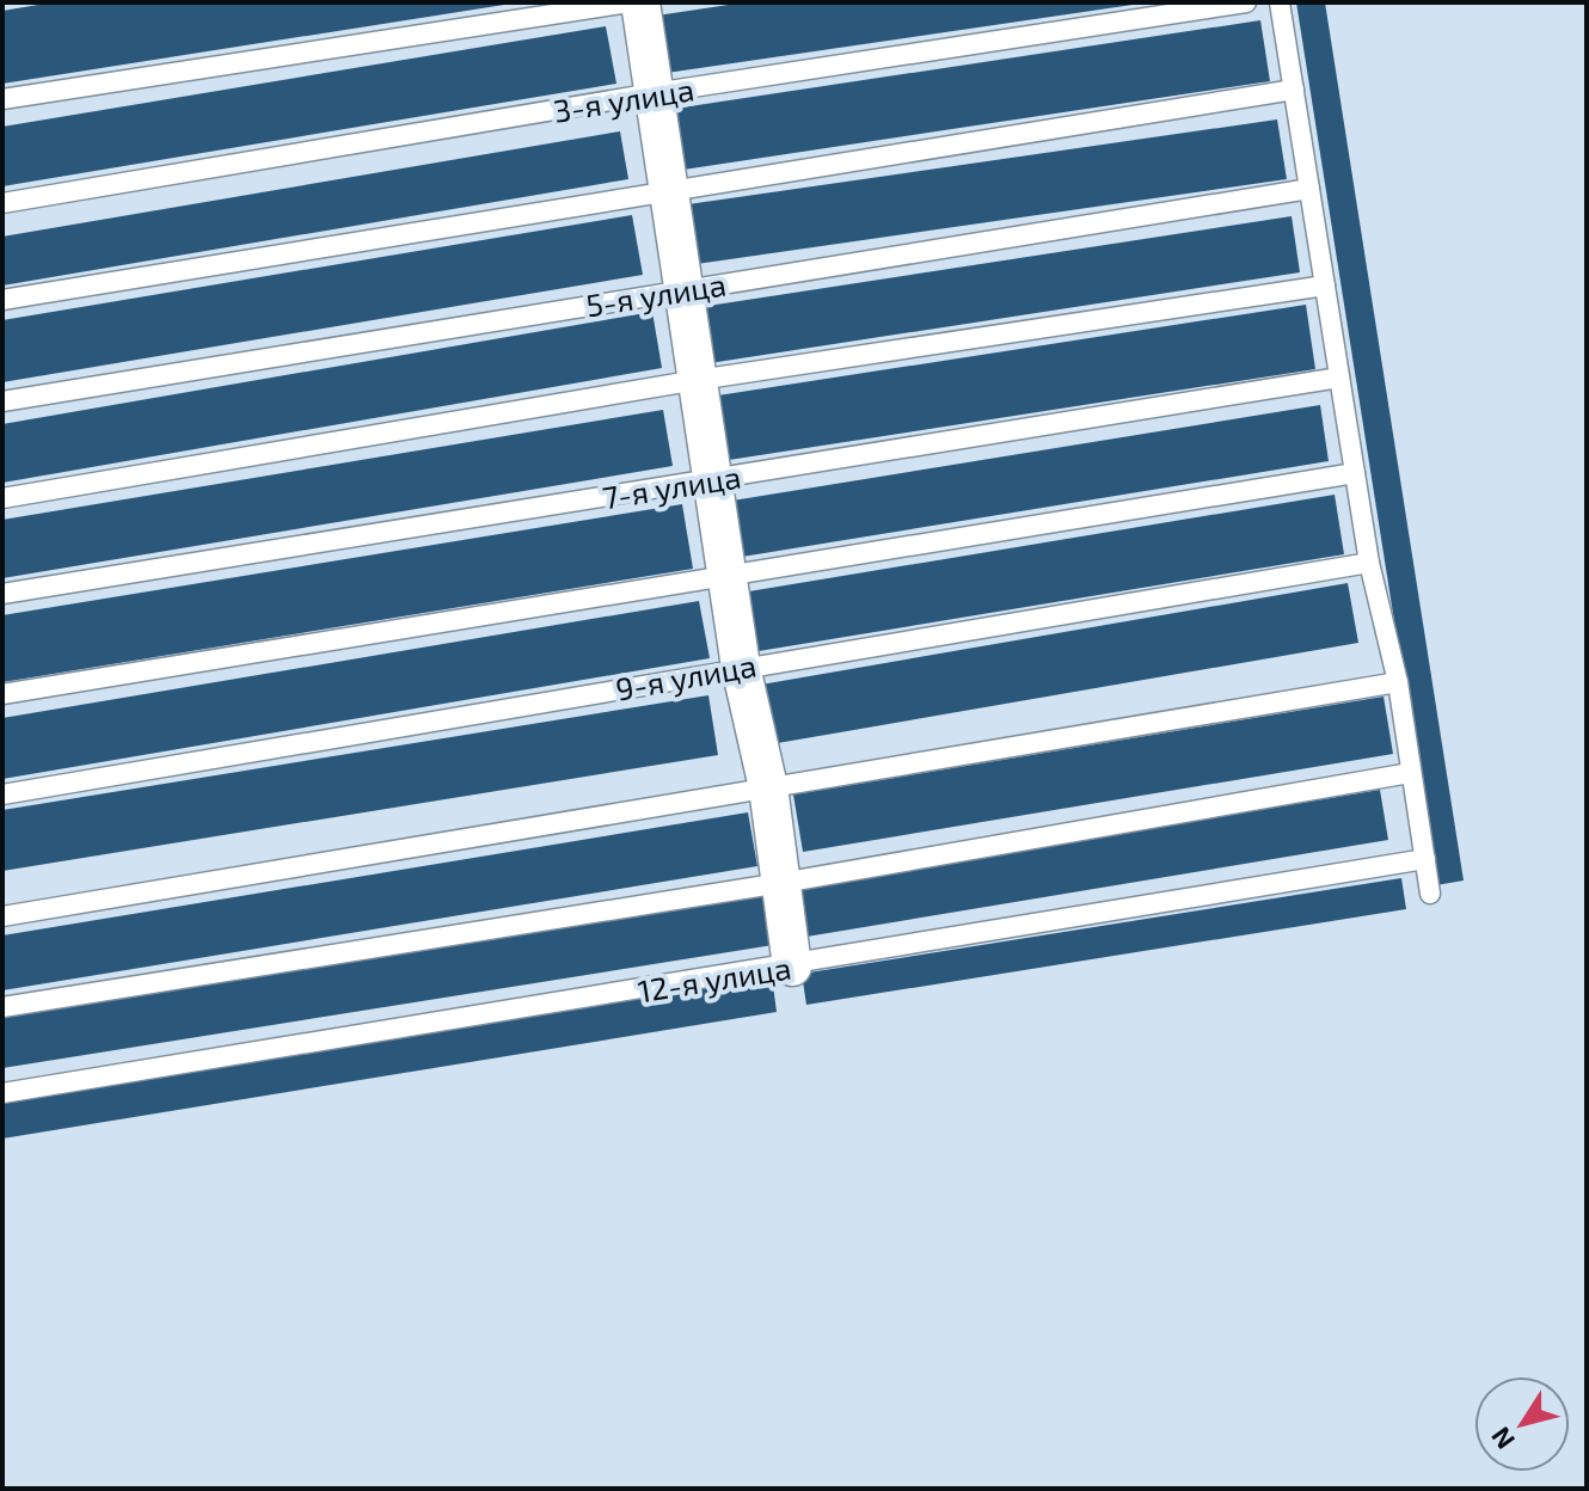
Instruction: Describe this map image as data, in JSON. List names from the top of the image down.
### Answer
{
  "streets": {
    "lane": [
      "3-я улица",
      "5-я улица",
      "7-я улица",
      "9-я улица",
      "12-я улица"
    ]
  },
  "north": "bottom left"
}
